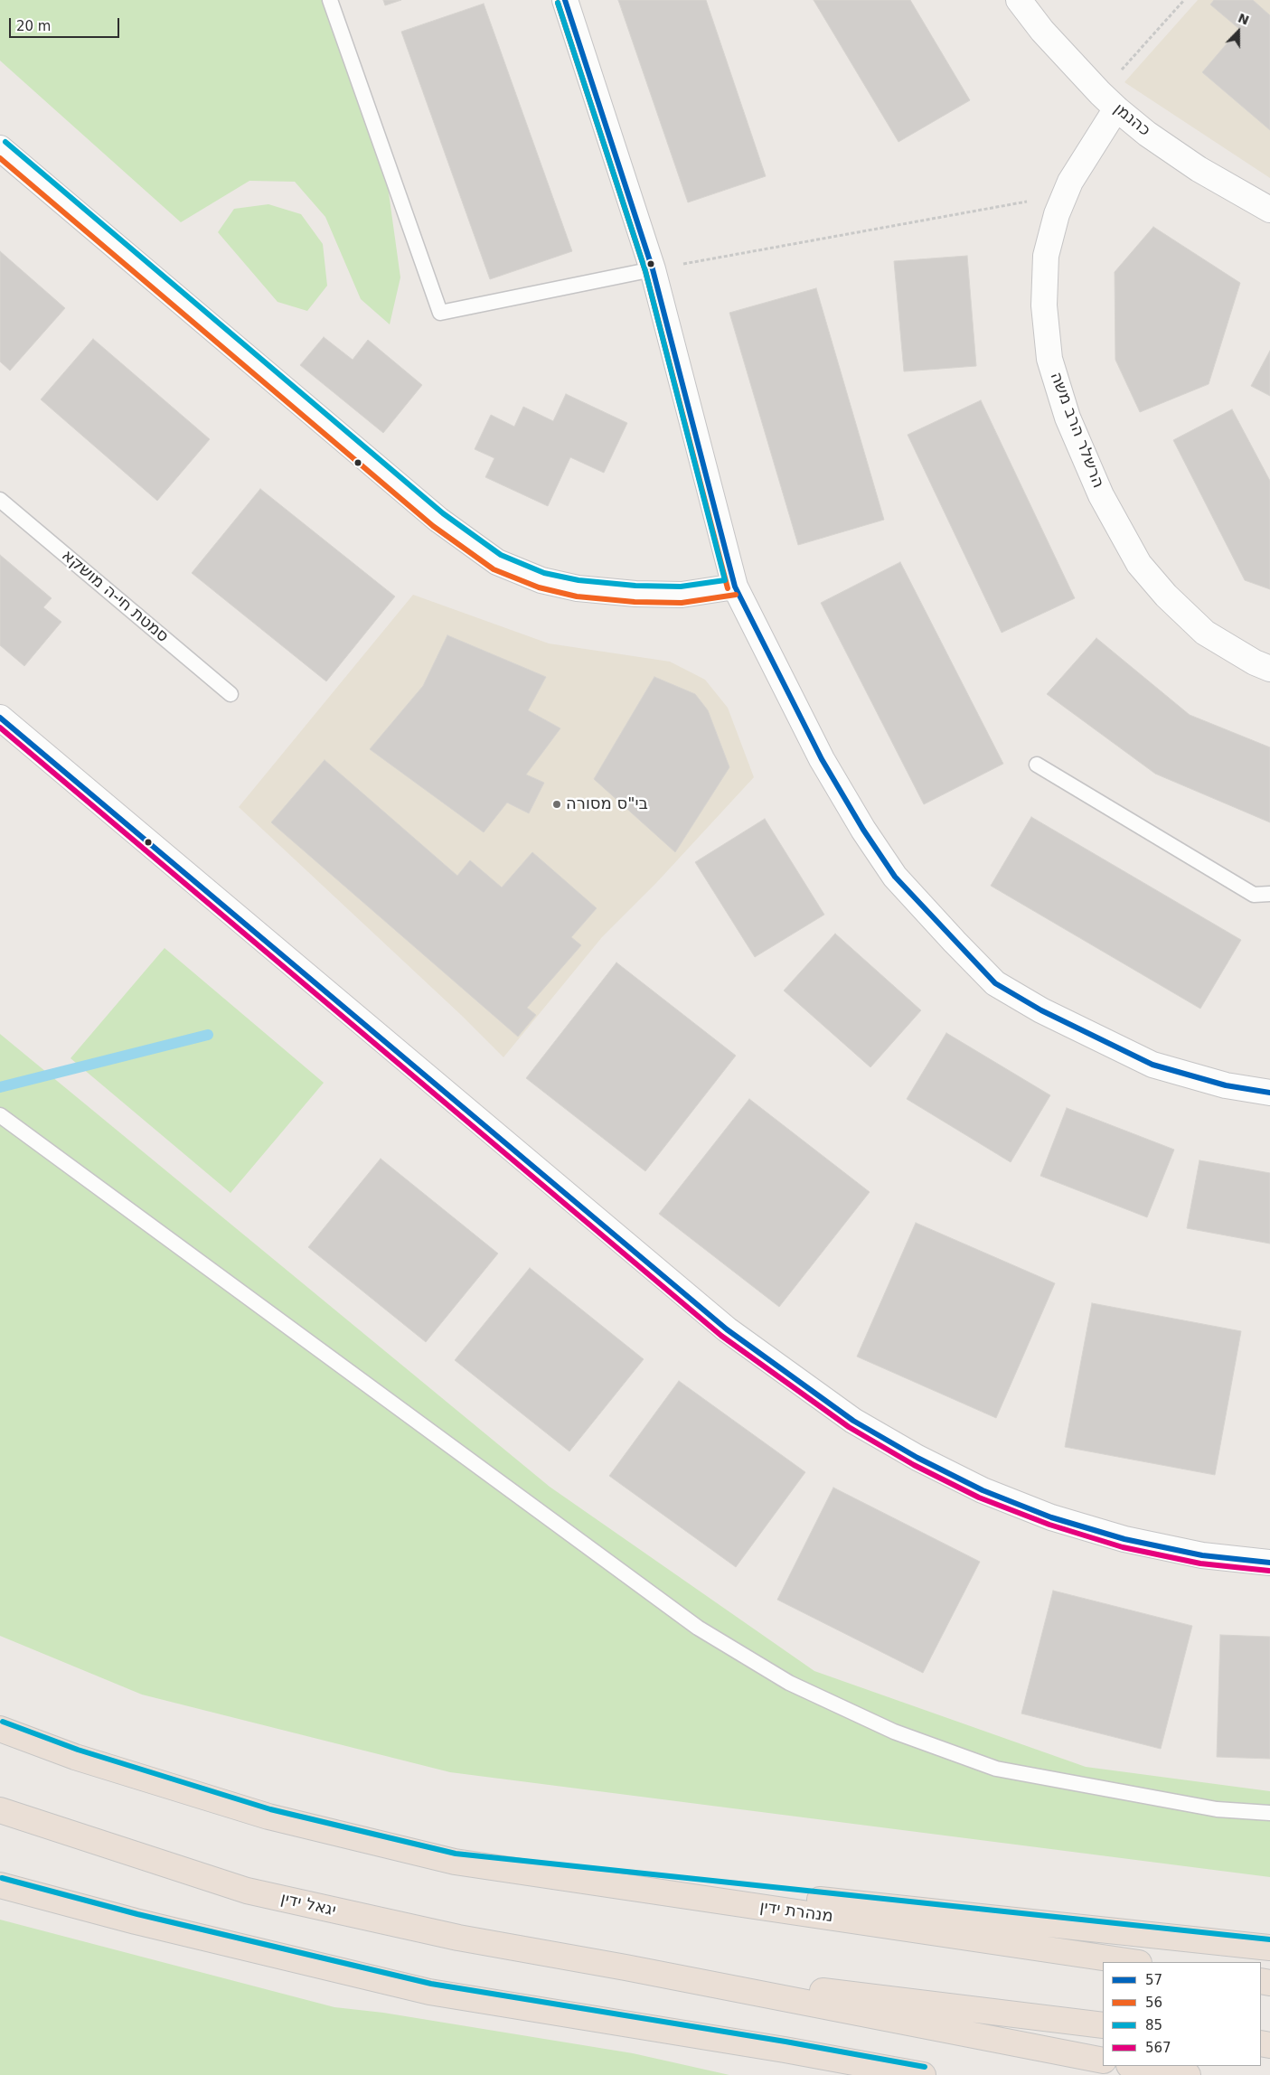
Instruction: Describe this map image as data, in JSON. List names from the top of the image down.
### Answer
{
  "streets": {
    "highway": ["יגאל ידין", "מנהרת ידין"],
    "street": ["כהנמן", "הרשלר הרב משה"],
    "lane": ["סמטת חי-ה מושקא"]
  },
  "crossings": [
    ["כהנמן", "הרשלר הרב משה"]
  ],
  "places": ["בי\"ס מסורה"],
  "lines": [
    "transit line 57",
    "transit line 56",
    "transit line 85",
    "transit line 567"
  ],
  "legend": [
    "57",
    "56",
    "85",
    "567"
  ],
  "scale_bar": "20 m",
  "north": "top"
}
